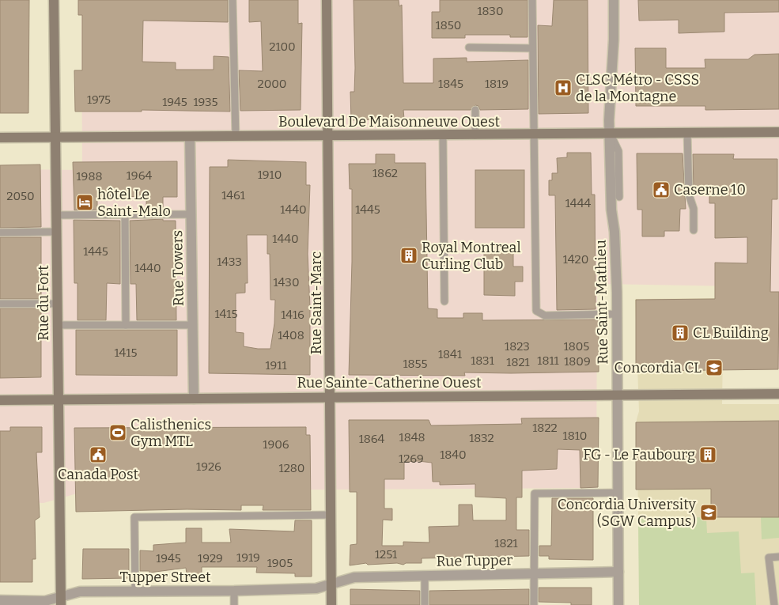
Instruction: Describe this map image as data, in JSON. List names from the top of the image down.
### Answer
{
  "streets": {
    "street": [
      "Boulevard De Maisonneuve Ouest",
      "Rue Towers",
      "Rue Saint-Mathieu",
      "Rue du Fort",
      "Rue Saint-Marc",
      "Rue Sainte-Catherine Ouest",
      "Rue Tupper",
      "Tupper Street"
    ]
  },
  "crossings": [
    ["Boulevard De Maisonneuve Ouest", "Rue Towers"],
    ["Boulevard De Maisonneuve Ouest", "Rue Saint-Mathieu"],
    ["Boulevard De Maisonneuve Ouest", "Rue du Fort"],
    ["Boulevard De Maisonneuve Ouest", "Rue Saint-Marc"],
    ["Rue Towers", "Rue Sainte-Catherine Ouest"],
    ["Rue Saint-Mathieu", "Rue Sainte-Catherine Ouest"],
    ["Rue Saint-Mathieu", "Rue Tupper"],
    ["Rue du Fort", "Rue Sainte-Catherine Ouest"],
    ["Rue du Fort", "Tupper Street"],
    ["Rue Saint-Marc", "Rue Sainte-Catherine Ouest"],
    ["Rue Saint-Marc", "Rue Tupper"],
    ["Rue Saint-Marc", "Tupper Street"],
    ["Rue Tupper", "Tupper Street"]
  ],
  "places": {
    "hospital": ["CLSC Métro - CSSS de la Montagne"],
    "public building": ["Caserne 10", "Canada Post"],
    "hotel": ["hôtel Le Saint-Malo"],
    "building": ["Royal Montreal Curling Club", "CL Building", "FG - Le Faubourg"],
    "school or university": ["Concordia CL", "Concordia University (SGW Campus)"],
    "sports": ["Calisthenics Gym MTL"]
  },
  "house_numbers": [
    "1830",
    "1850",
    "2100",
    "2000",
    "1845",
    "1819",
    "1975",
    "1945",
    "1935",
    "1862",
    "1910",
    "1964",
    "1988",
    "1461",
    "2050",
    "1444",
    "1440",
    "1445",
    "1440",
    "1445",
    "1420",
    "1433",
    "1440",
    "1430",
    "1415",
    "1416",
    "1408",
    "1823",
    "1805",
    "1415",
    "1841",
    "1831",
    "1811",
    "1809",
    "1821",
    "1855",
    "1911",
    "1822",
    "1810",
    "1848",
    "1832",
    "1864",
    "1906",
    "1840",
    "1269",
    "1926",
    "1280",
    "1821",
    "1251",
    "1919",
    "1945",
    "1929",
    "1905"
  ]
}
